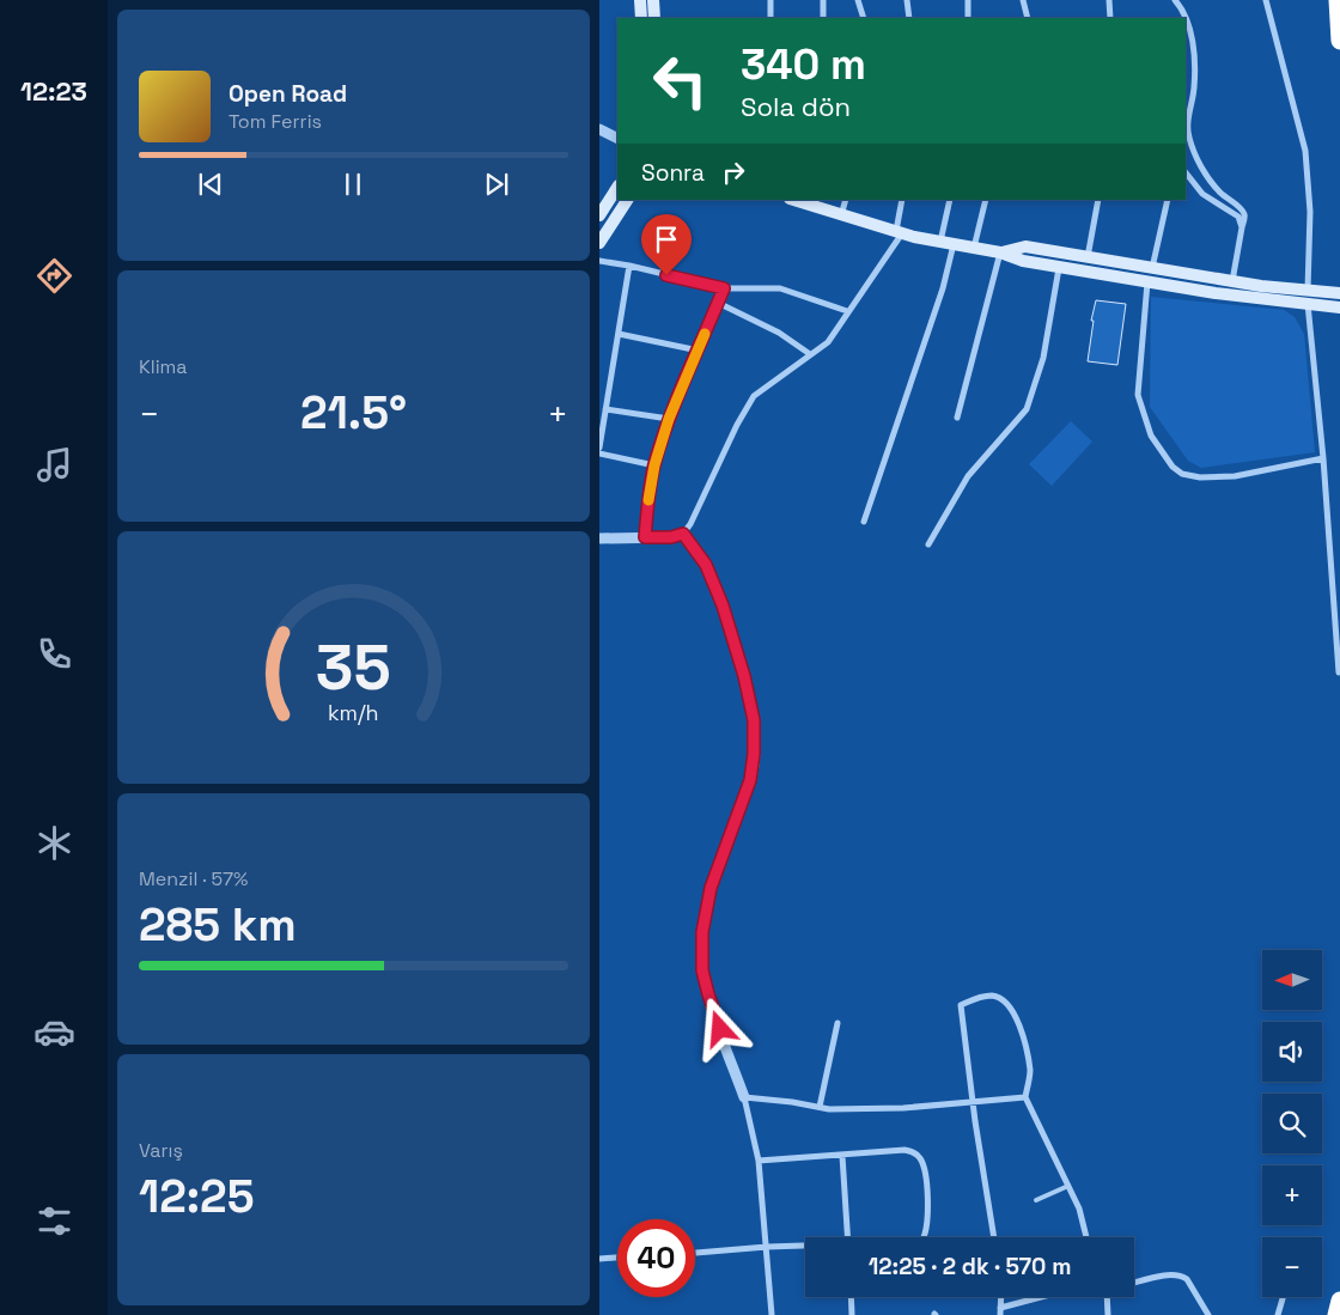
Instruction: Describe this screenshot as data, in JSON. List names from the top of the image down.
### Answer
{
  "north": "left",
  "page": {
    "tabs": "12:23",
    "turn": ["340 m", "Sola dön"],
    "song": ["Open Road", "Tom Ferris"],
    "then": "Sonra",
    "tile": [
      "Klima",
      ["Menzil · 57%", "285 km"],
      ["Varış", "12:25"]
    ],
    "heat": ["−", "21.5°", "+"],
    "map_buttons": ["+", "−"],
    "limit": "40",
    "trip": "12:25 · 2 dk · 570 m",
    "gauge": ["35", "km/h"]
  }
}
